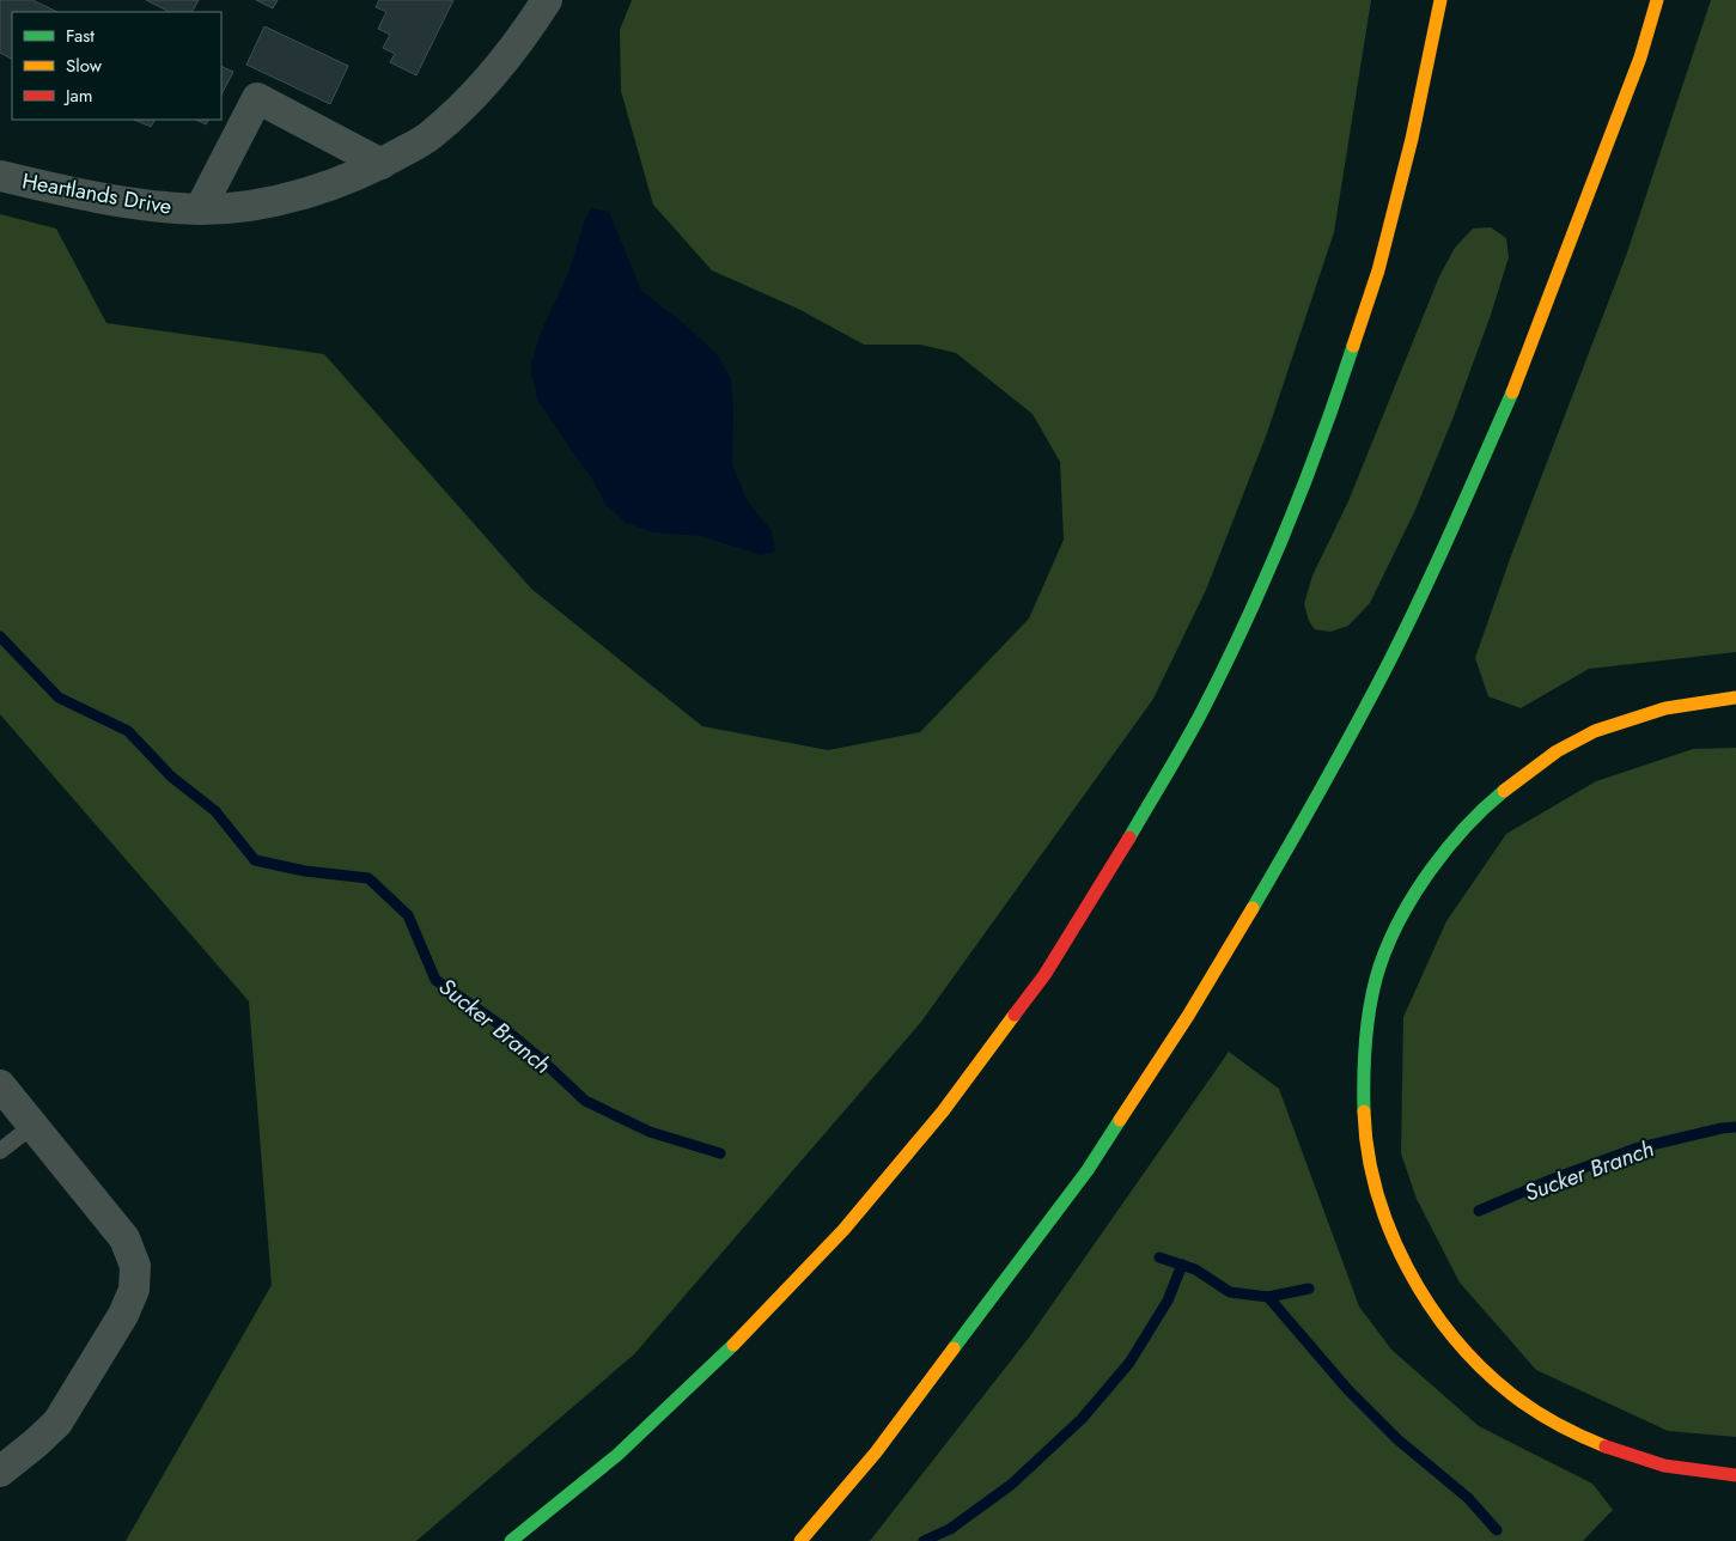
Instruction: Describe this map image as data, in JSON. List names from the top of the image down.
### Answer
{
  "streets": {
    "street": ["Heartlands Drive"]
  },
  "water": ["Sucker Branch"],
  "legend": ["Fast", "Slow", "Jam"]
}
